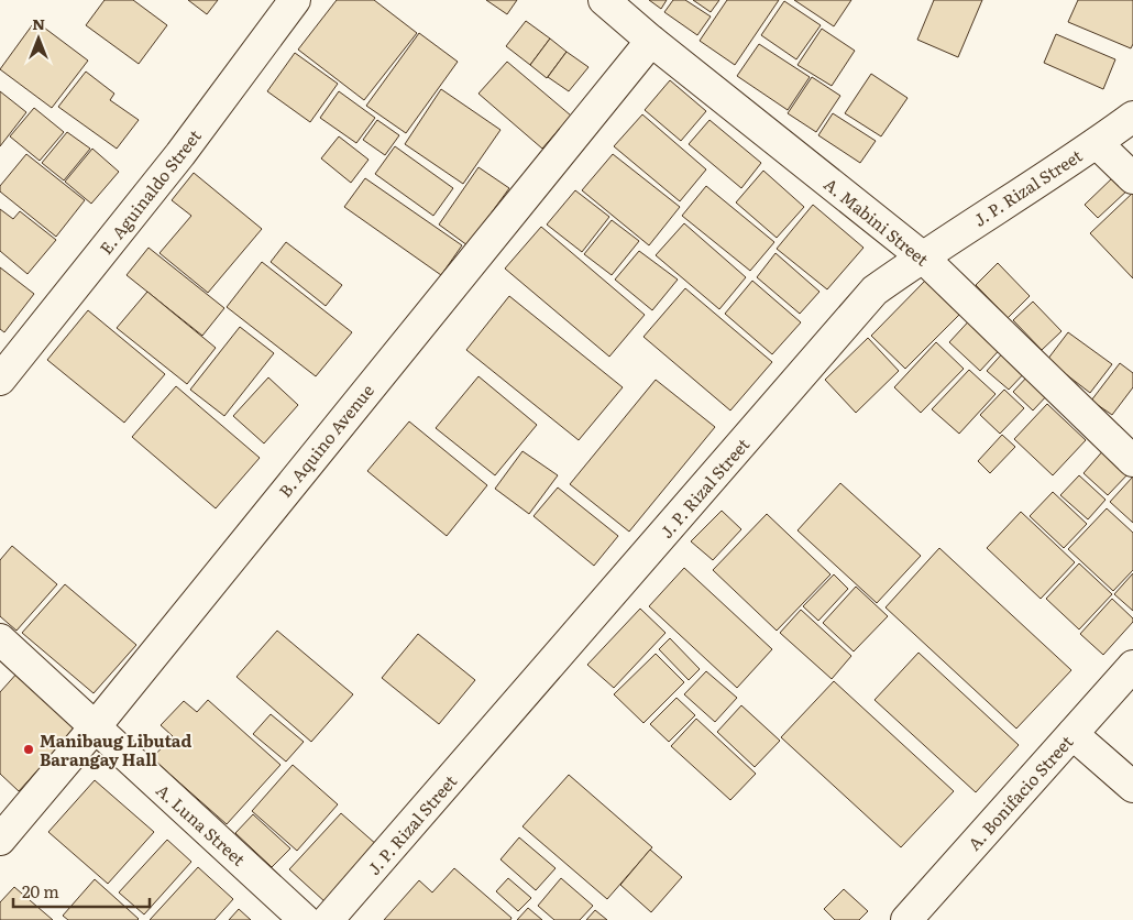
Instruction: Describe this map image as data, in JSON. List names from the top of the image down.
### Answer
{
  "streets": {
    "street": [
      "J. P. Rizal Street",
      "E. Aguinaldo Street",
      "A. Mabini Street",
      "B. Aquino Avenue",
      "A. Bonifacio Street",
      "A. Luna Street"
    ]
  },
  "crossings": [
    ["J. P. Rizal Street", "A. Mabini Street"],
    ["A. Mabini Street", "B. Aquino Avenue"],
    ["B. Aquino Avenue", "A. Luna Street"]
  ],
  "places": ["Manibaug Libutad Barangay Hall"],
  "scale_bar": "20 m",
  "north": "top"
}
